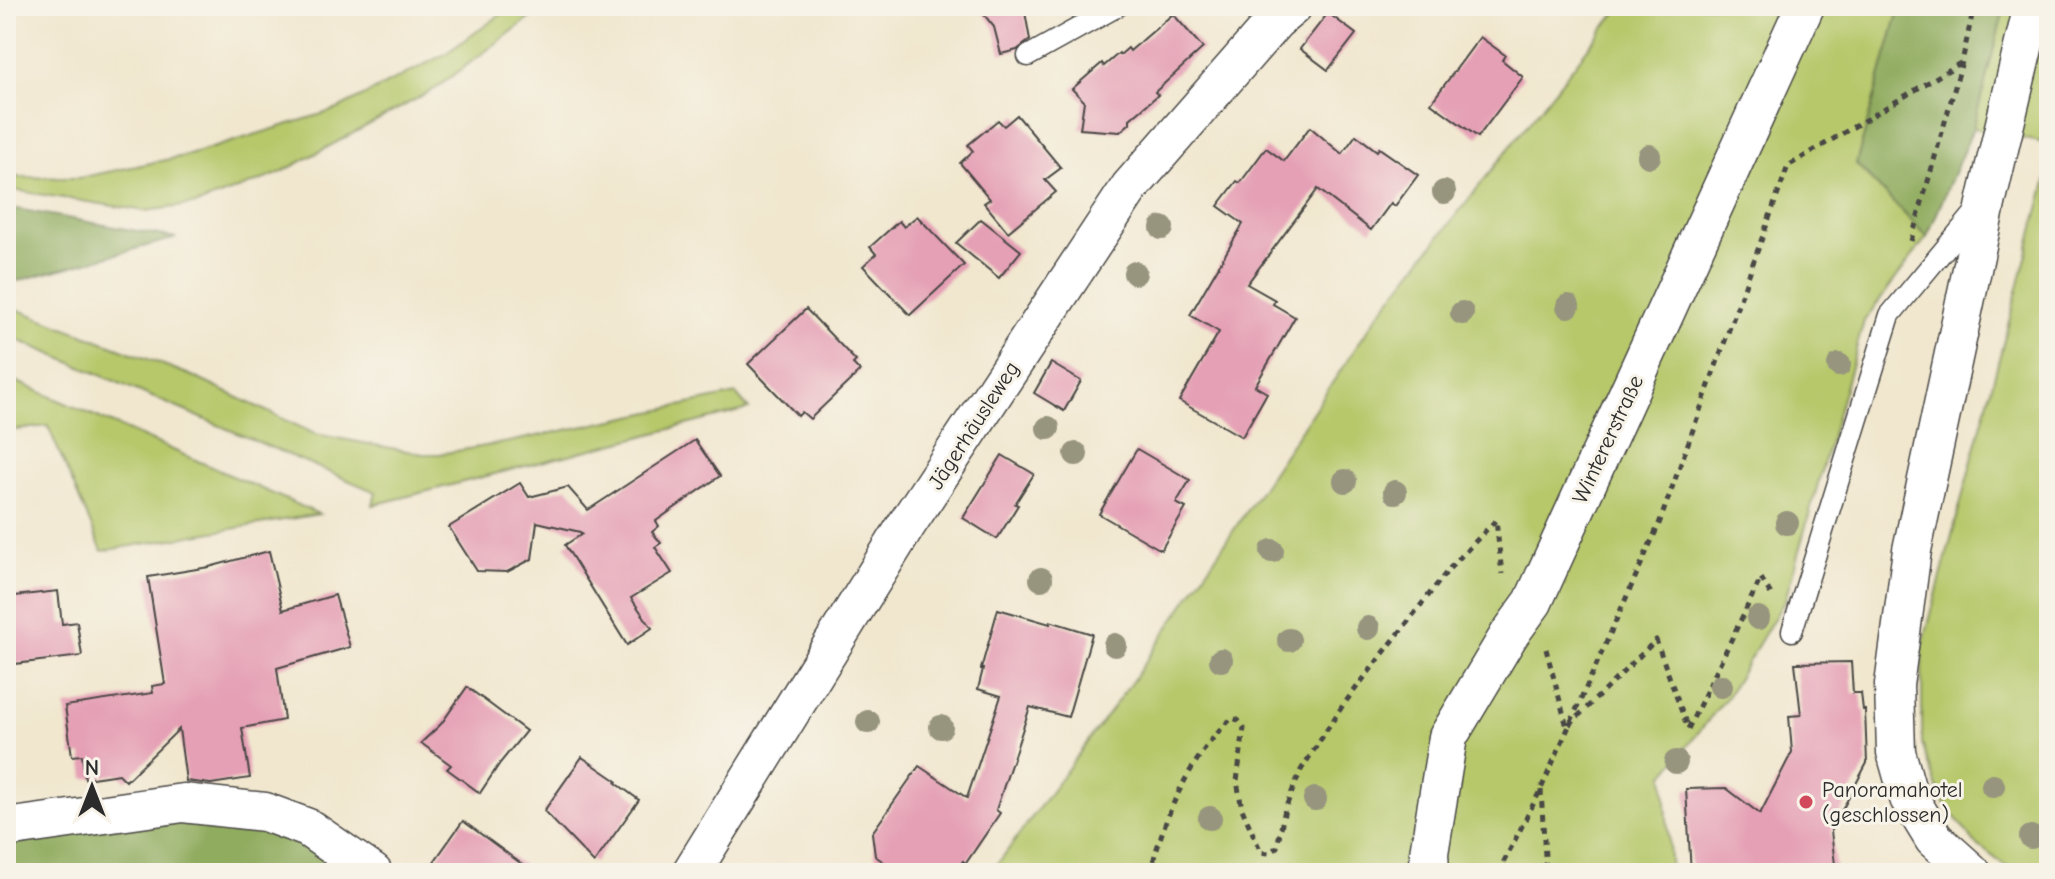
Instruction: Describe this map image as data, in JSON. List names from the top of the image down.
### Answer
{
  "streets": {
    "street": ["Jägerhäusleweg", "Wintererstraße"]
  },
  "places": ["Panoramahotel (geschlossen)"],
  "north": "top"
}
